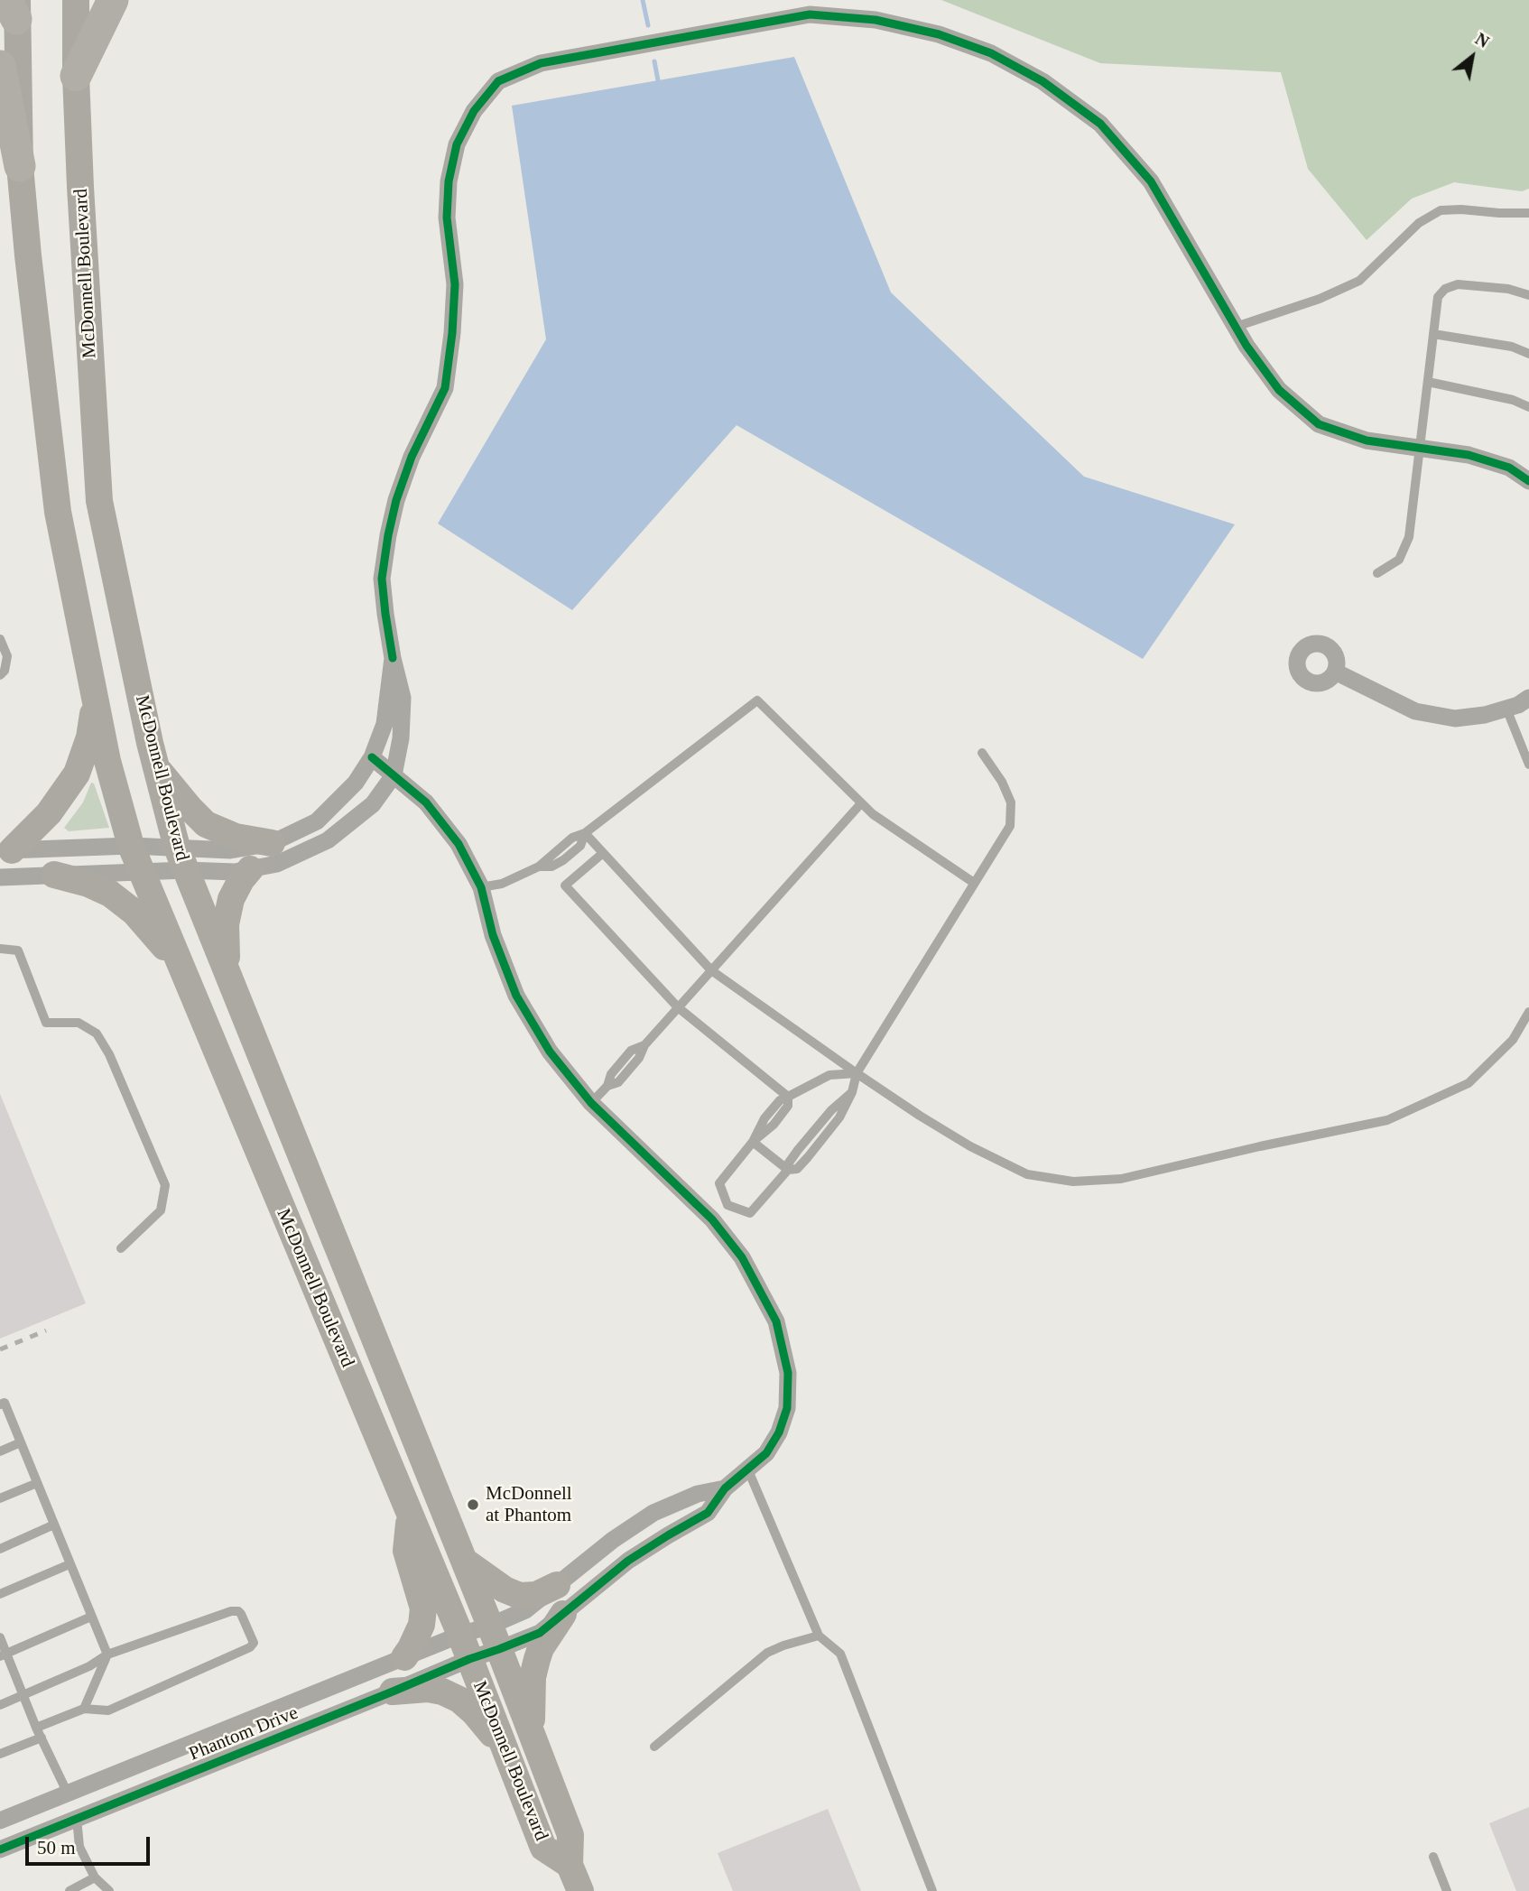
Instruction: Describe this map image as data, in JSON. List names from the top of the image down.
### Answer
{
  "streets": {
    "main road": ["McDonnell Boulevard"],
    "street": ["Phantom Drive"]
  },
  "crossings": [
    ["McDonnell Boulevard", "Phantom Drive"]
  ],
  "places": ["McDonnell at Phantom"],
  "scale_bar": "50 m",
  "north": "top right"
}
